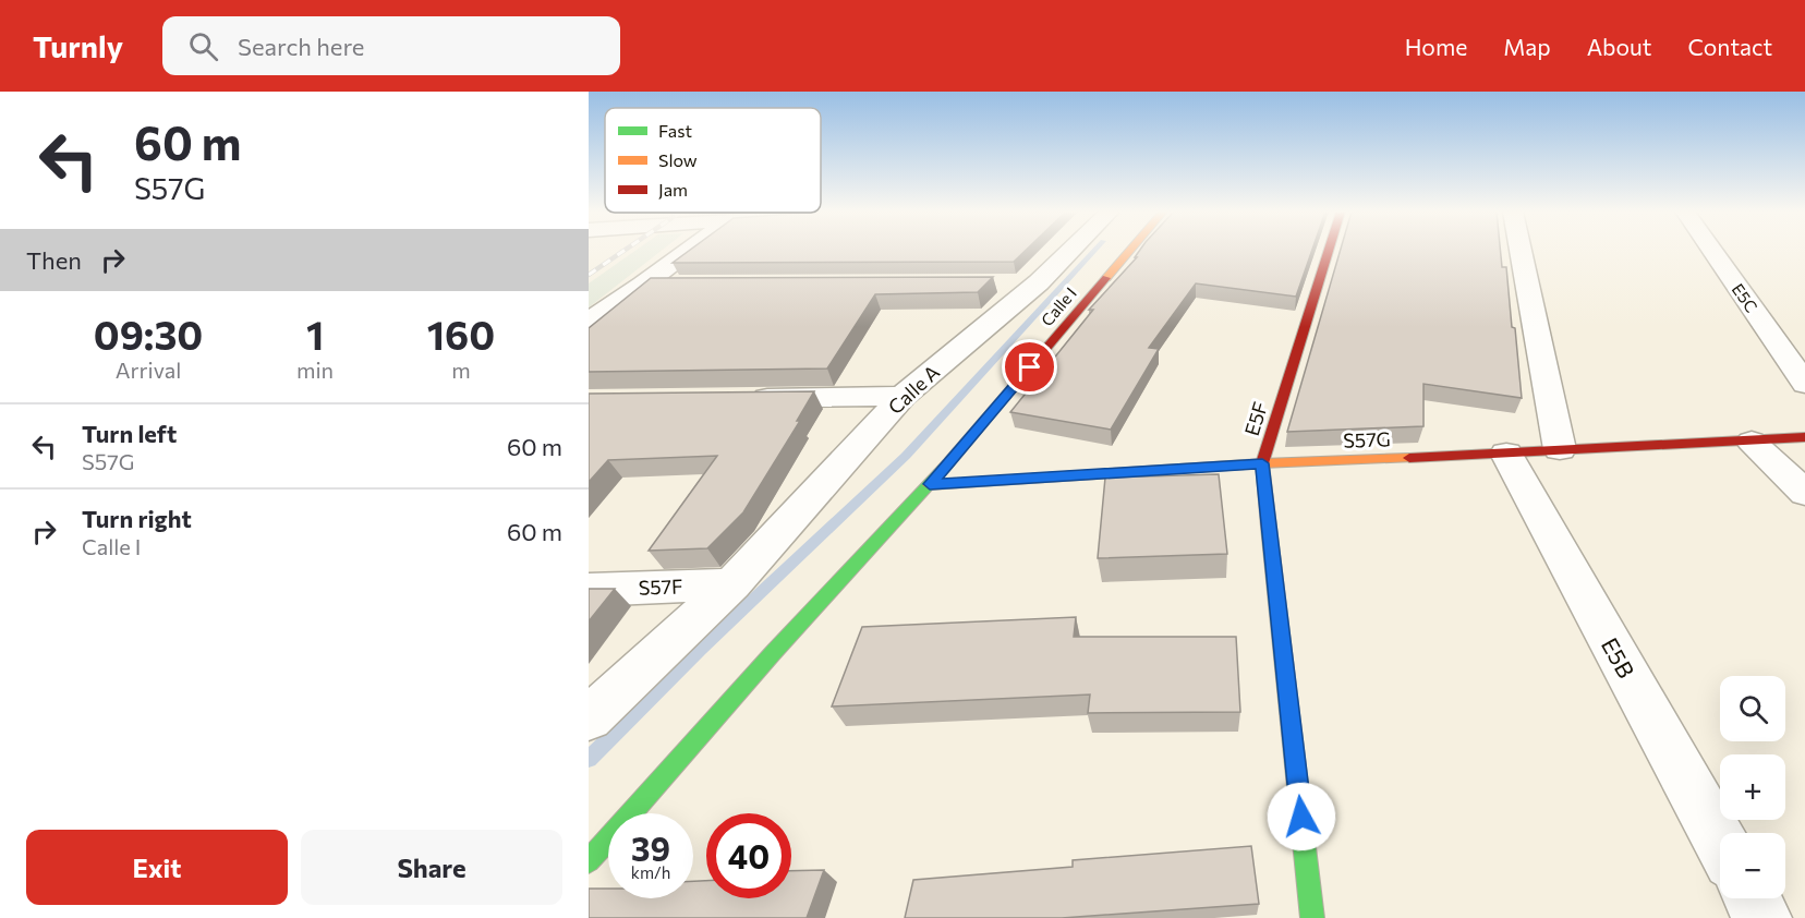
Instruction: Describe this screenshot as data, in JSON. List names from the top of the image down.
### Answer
{
  "streets": {
    "street": [
      "E5C",
      "Calle I",
      "Calle A",
      "E5F",
      "S57G",
      "S57F",
      "E5B"
    ]
  },
  "crossings": [
    ["Calle I", "S57G"],
    ["Calle A", "S57F"],
    ["E5F", "S57G"],
    ["S57G", "E5B"]
  ],
  "legend": ["Fast", "Slow", "Jam"],
  "page": {
    "header": "Turnly",
    "search": "Search here",
    "nav": [
      "Home",
      "Map",
      "About",
      "Contact"
    ],
    "turn": ["60 m", "S57G"],
    "then": "Then",
    "eta": [
      "09:30",
      "Arrival",
      "1",
      "min",
      "160",
      "m"
    ],
    "list": [
      {
        "name": "Turn left",
        "note": "S57G",
        "value": "60 m"
      },
      {
        "name": "Turn right",
        "note": "Calle I",
        "value": "60 m"
      }
    ],
    "map_buttons": ["+", "−"],
    "speed": "39 km/h",
    "limit": "40",
    "buttons": ["Exit", "Share"]
  }
}
